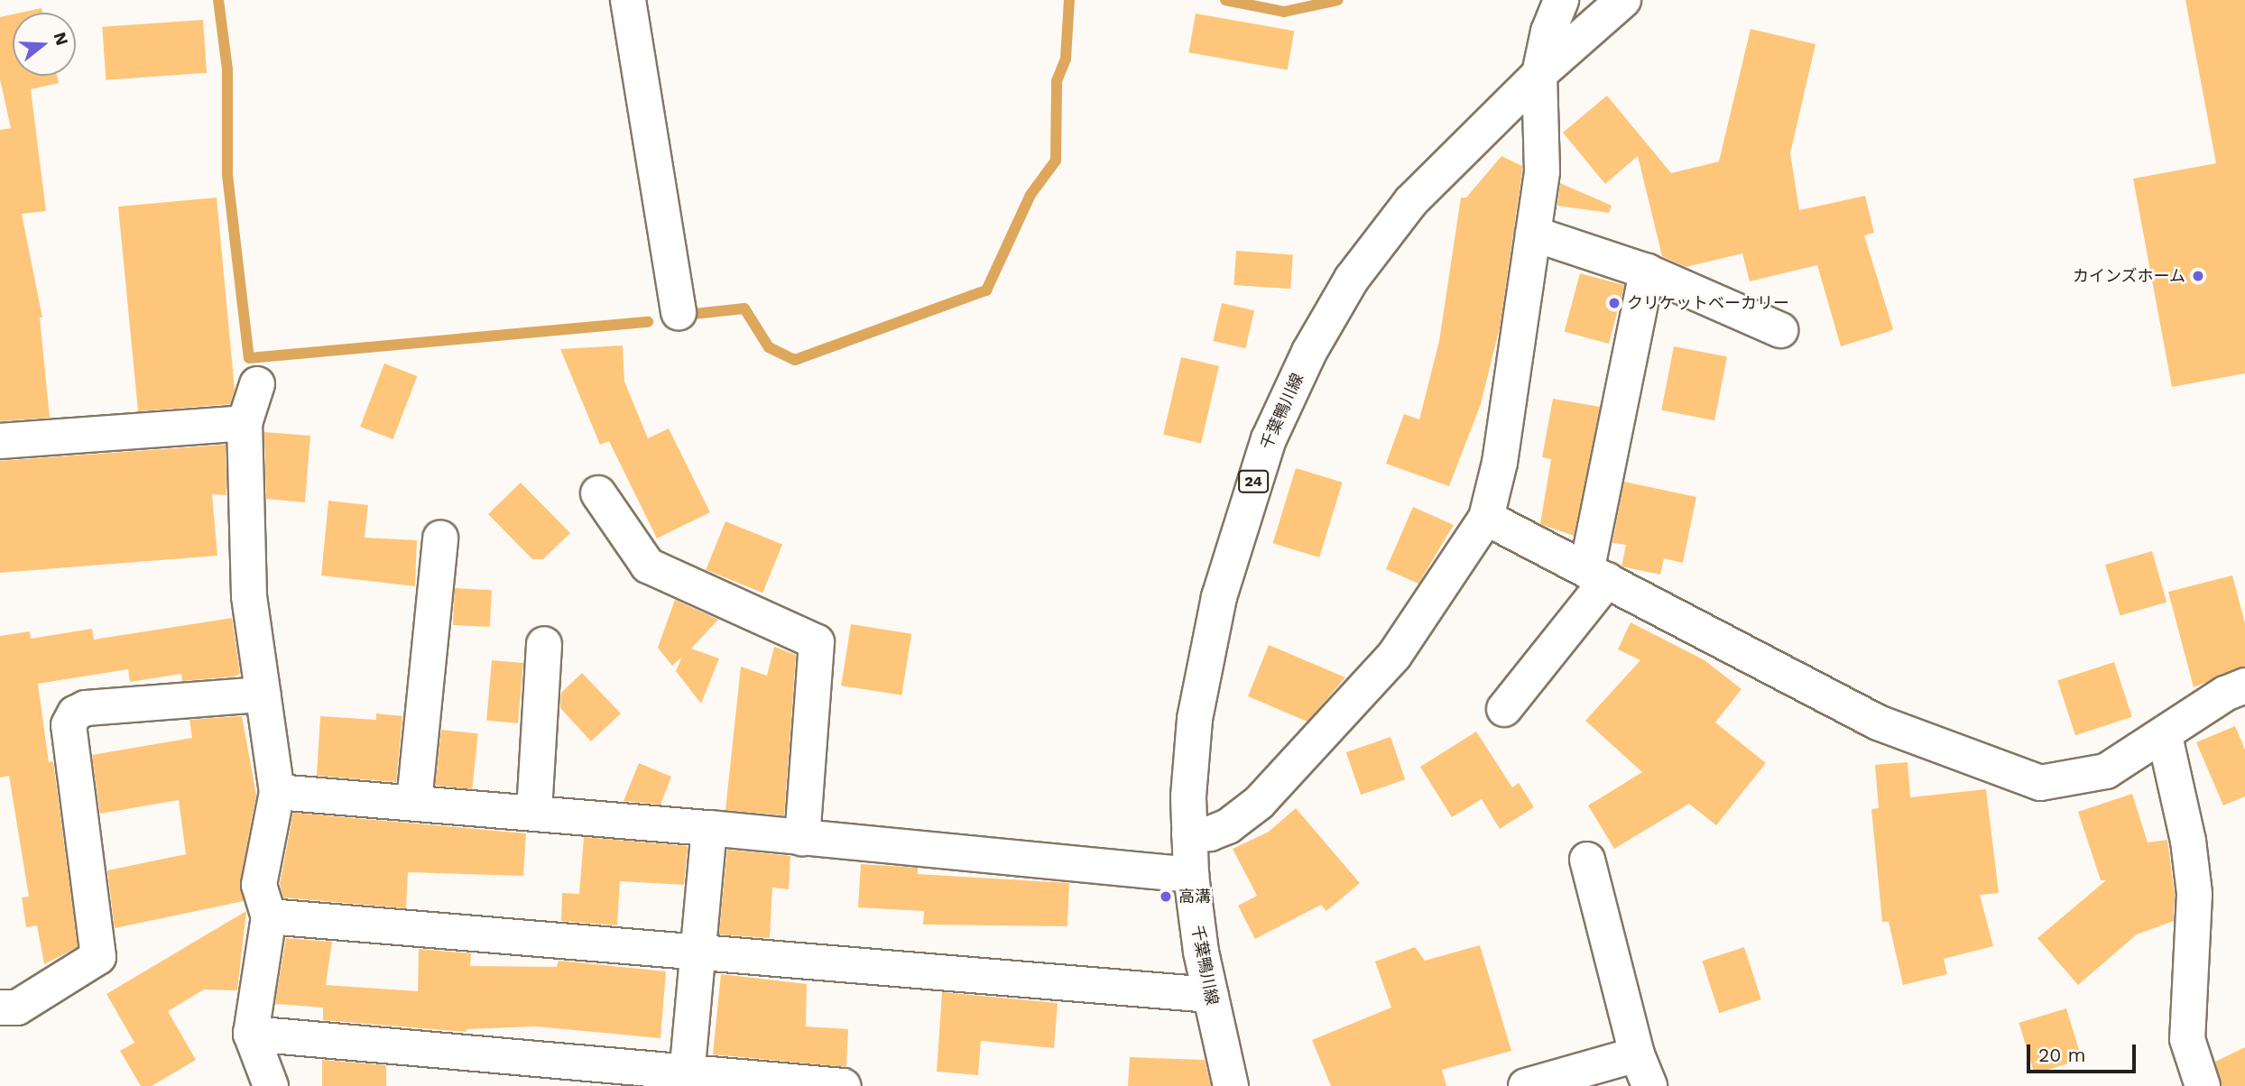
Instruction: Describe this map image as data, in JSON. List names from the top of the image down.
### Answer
{
  "streets": {
    "street": ["千葉鴨川線", "24"]
  },
  "places": ["カインズホーム", "クリケットベーカリー", "高溝"],
  "scale_bar": "20 m",
  "north": "right"
}
